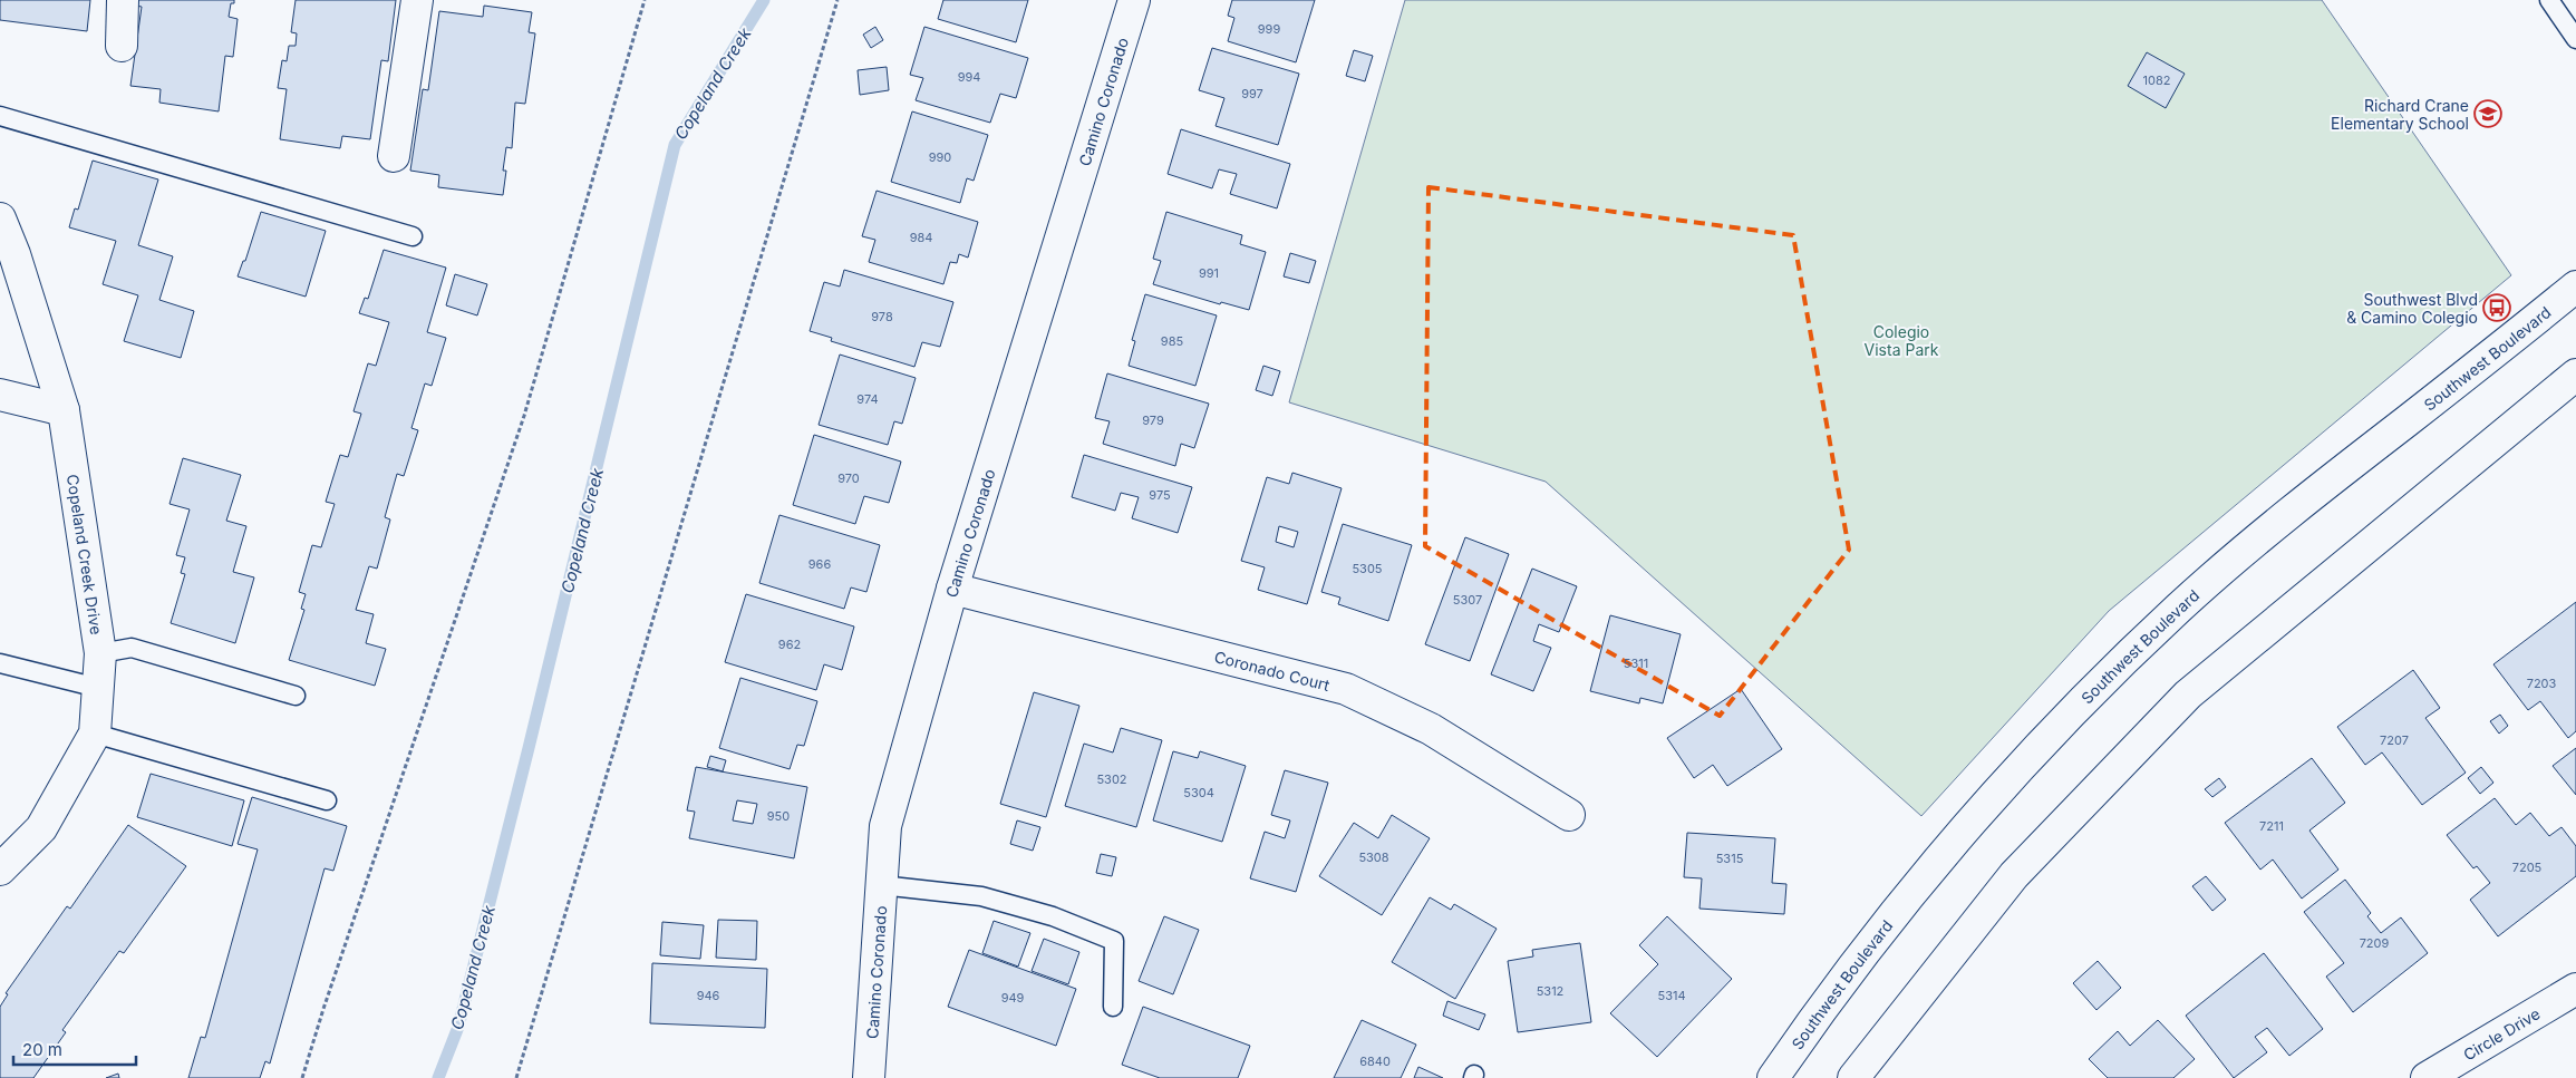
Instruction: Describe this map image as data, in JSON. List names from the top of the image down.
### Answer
{
  "streets": {
    "street": [
      "Camino Coronado",
      "Southwest Boulevard",
      "Copeland Creek Drive",
      "Coronado Court",
      "Circle Drive"
    ]
  },
  "crossings": [
    ["Camino Coronado", "Coronado Court"]
  ],
  "water": ["Copeland Creek"],
  "parks": ["Colegio Vista Park"],
  "places": {
    "school or university": ["Richard Crane Elementary School"],
    "bus stop": ["Southwest Blvd & Camino Colegio"]
  },
  "house_numbers": [
    "999",
    "994",
    "1082",
    "997",
    "990",
    "984",
    "991",
    "978",
    "985",
    "974",
    "979",
    "970",
    "975",
    "966",
    "5305",
    "5307",
    "962",
    "5311",
    "7203",
    "7207",
    "5302",
    "5304",
    "950",
    "7211",
    "5308",
    "5315",
    "7205",
    "7209",
    "5312",
    "946",
    "5314",
    "949",
    "6840"
  ],
  "scale_bar": "20 m"
}
